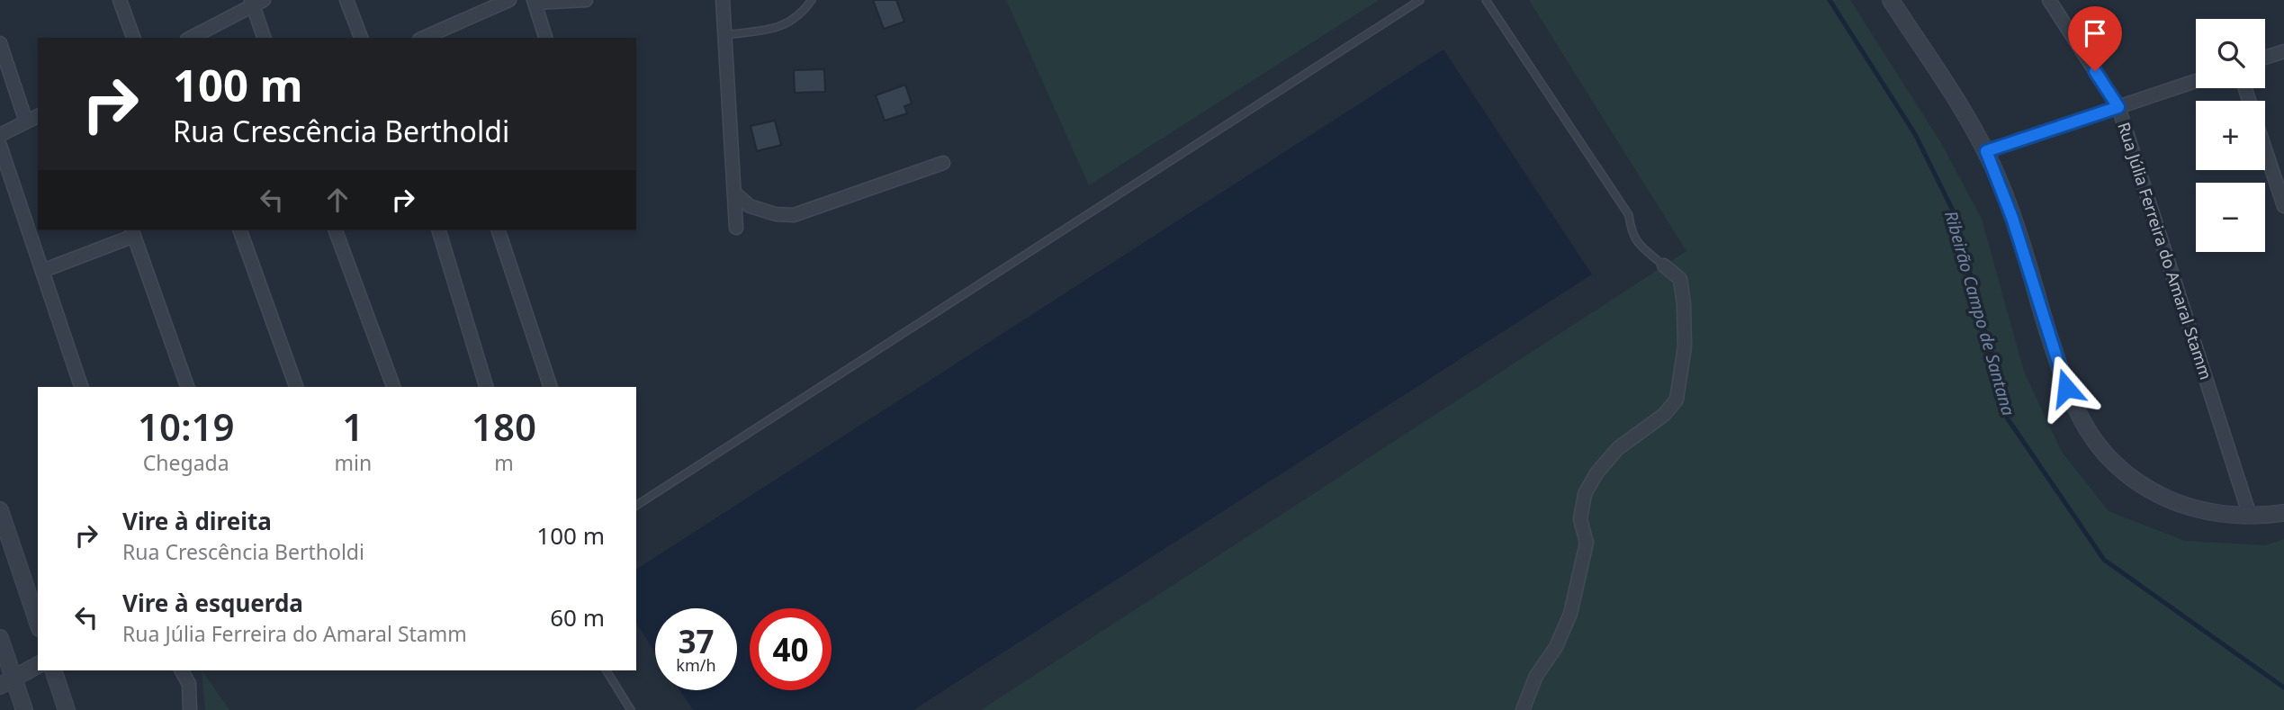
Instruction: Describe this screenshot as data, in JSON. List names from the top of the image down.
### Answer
{
  "streets": {
    "street": ["Rua Júlia Ferreira do Amaral Stamm"]
  },
  "water": ["Ribeirão Campo de Santana"],
  "page": {
    "map_buttons": ["+", "−"],
    "turn": ["100 m", "Rua Crescência Bertholdi"],
    "eta": [
      "10:19",
      "Chegada",
      "1",
      "min",
      "180",
      "m"
    ],
    "list": [
      {
        "name": "Vire à direita",
        "note": "Rua Crescência Bertholdi",
        "value": "100 m"
      },
      {
        "name": "Vire à esquerda",
        "note": "Rua Júlia Ferreira do Amaral Stamm",
        "value": "60 m"
      }
    ],
    "speed": "37 km/h",
    "limit": "40"
  }
}
